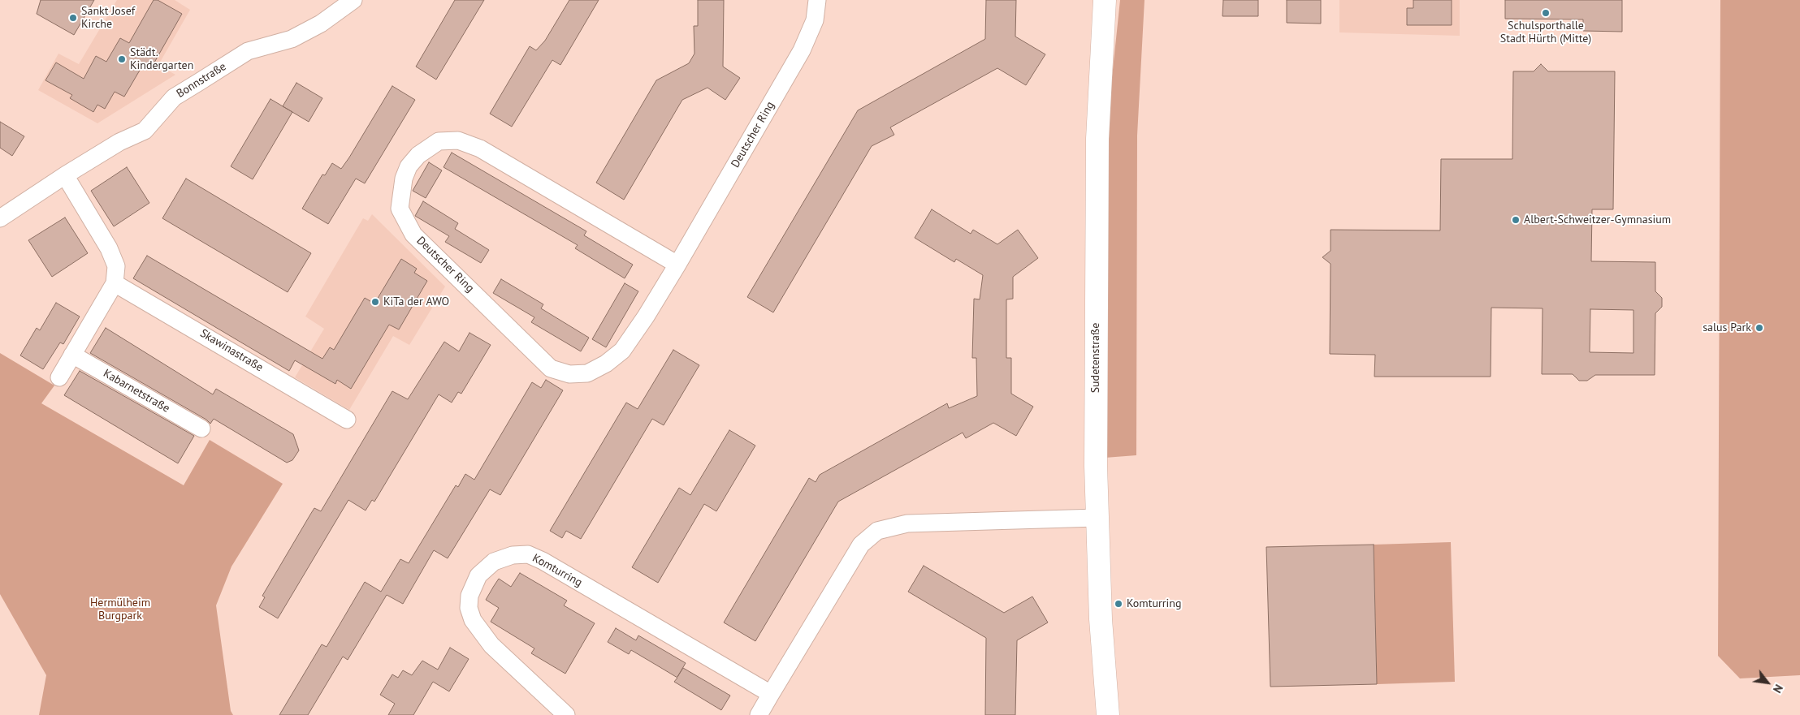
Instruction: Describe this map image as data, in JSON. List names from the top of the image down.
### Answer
{
  "streets": {
    "street": [
      "Bonnstraße",
      "Deutscher Ring",
      "Skawinastraße",
      "Sudetenstraße",
      "Kabarnetstraße",
      "Komturring"
    ]
  },
  "parks": ["Hermülheim Burgpark"],
  "places": [
    "Schulsporthalle Stadt Hürth (Mitte)",
    "Sankt Josef Kirche",
    "Städt. Kindergarten",
    "Albert-Schweitzer-Gymnasium",
    "KiTa der AWO",
    "salus Park",
    "Komturring"
  ],
  "north": "bottom right"
}
